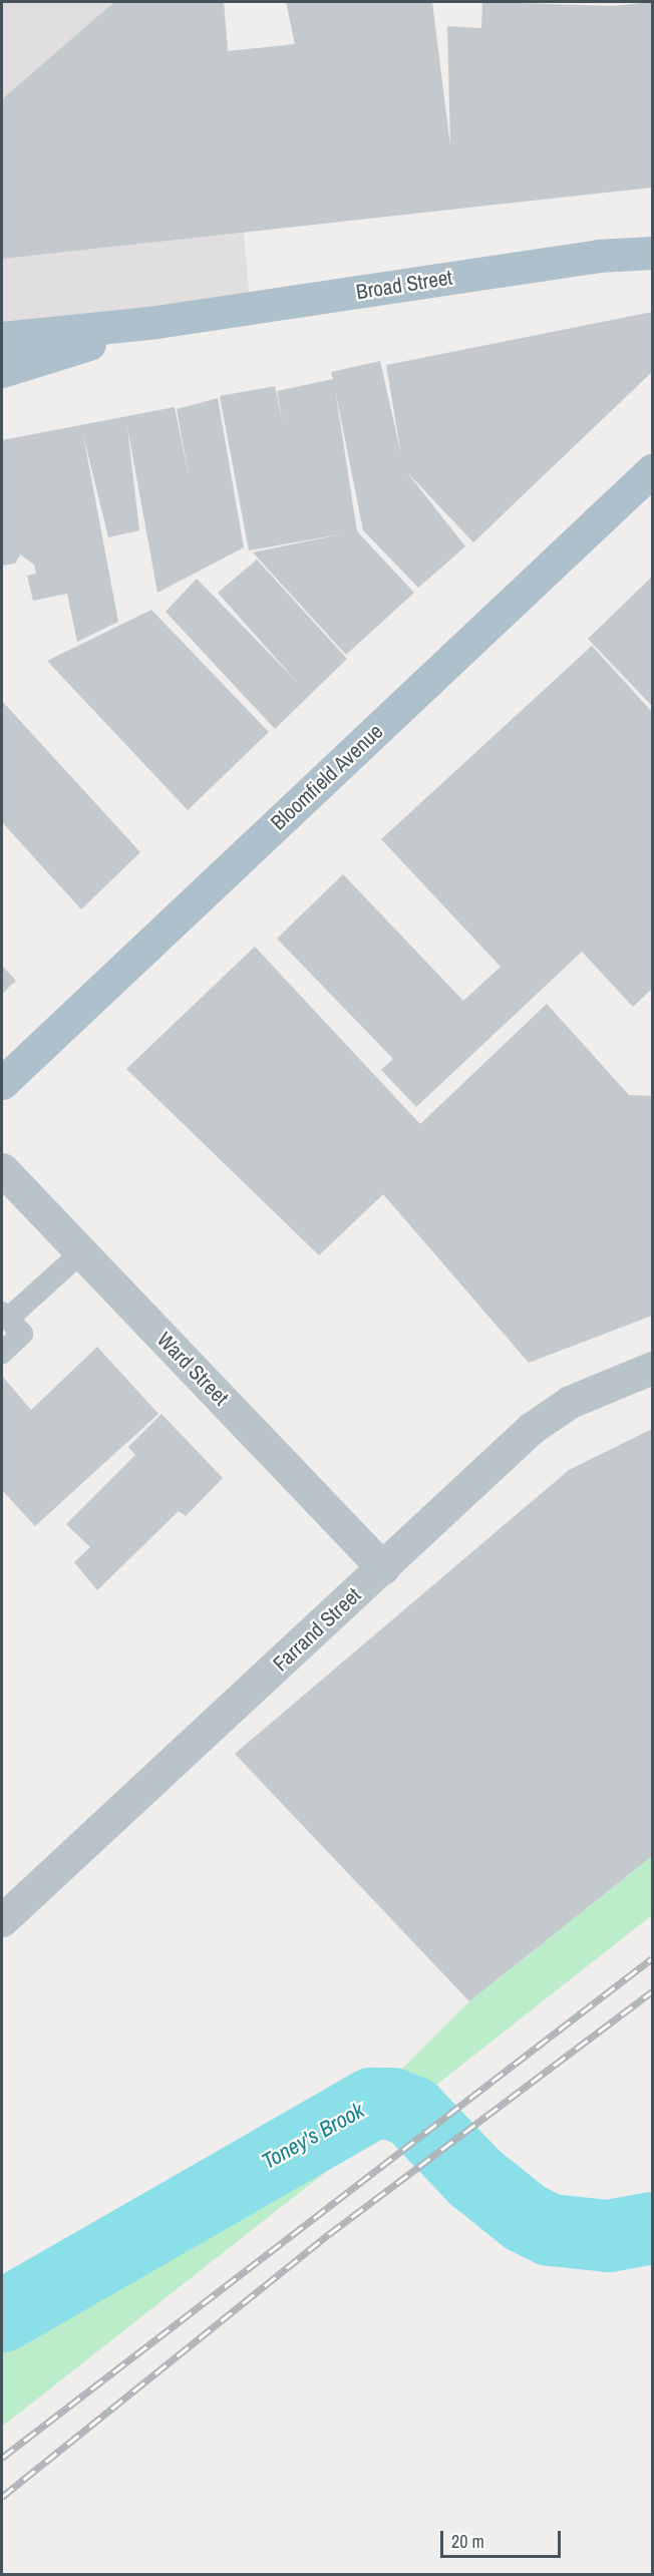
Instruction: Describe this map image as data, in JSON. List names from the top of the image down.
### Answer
{
  "streets": {
    "main road": ["Broad Street", "Bloomfield Avenue"],
    "street": ["Ward Street", "Farrand Street"]
  },
  "crossings": [
    ["Ward Street", "Farrand Street"]
  ],
  "water": ["Toney's Brook"],
  "scale_bar": "20 m"
}
